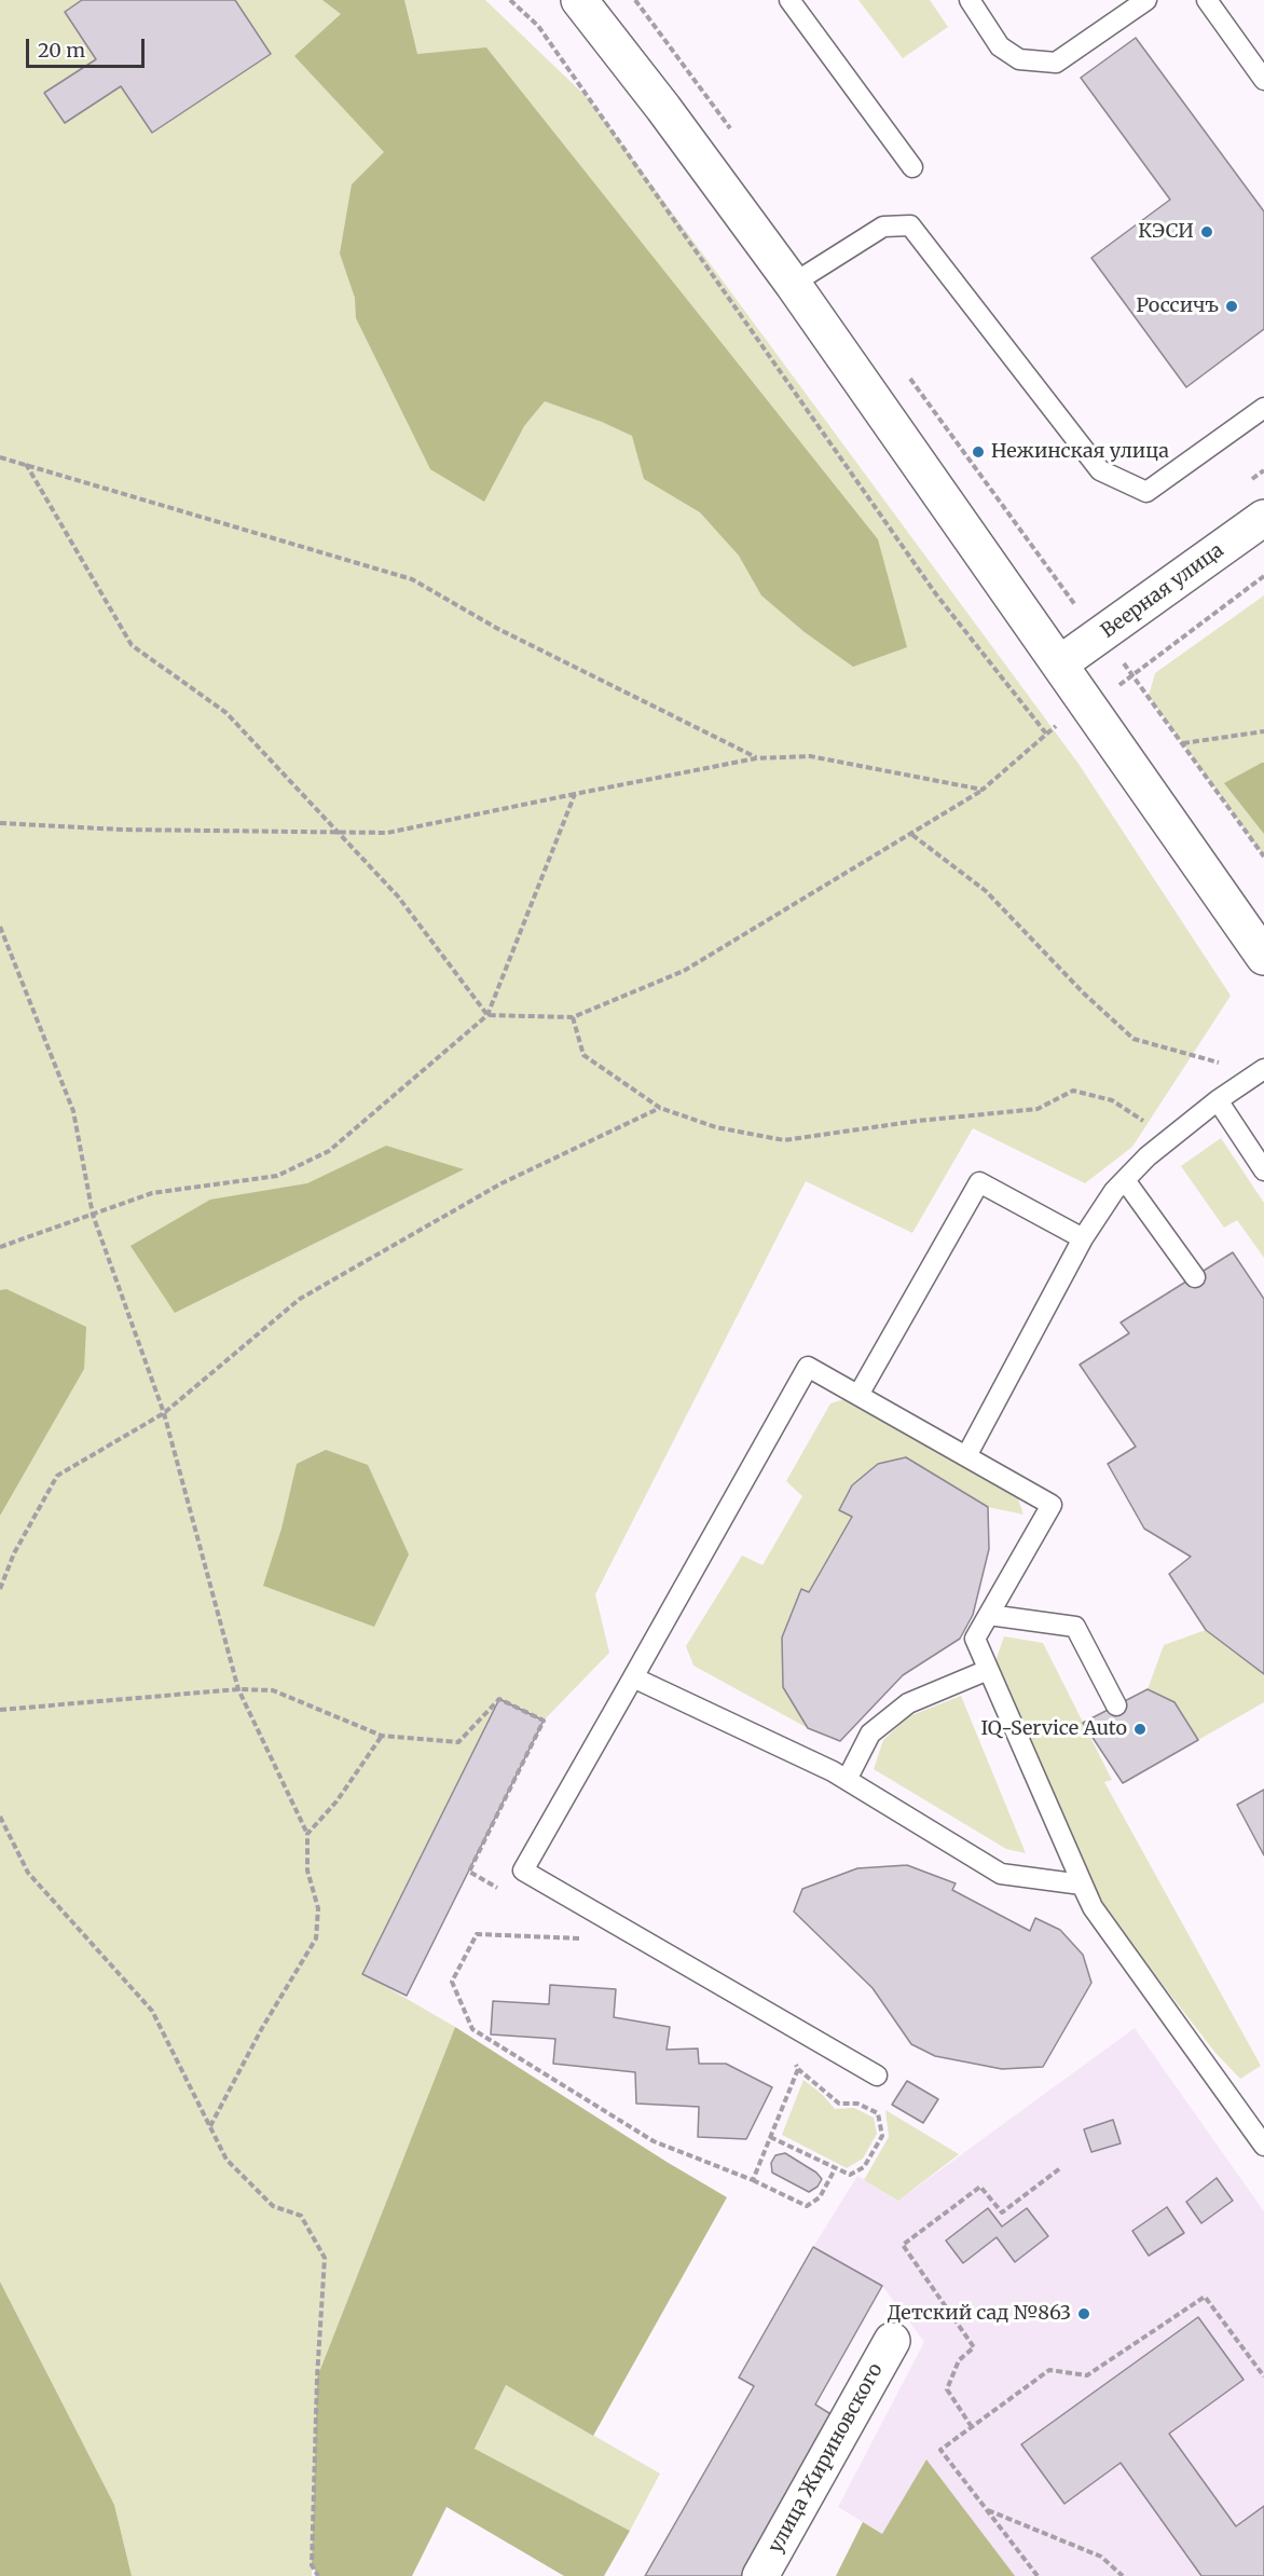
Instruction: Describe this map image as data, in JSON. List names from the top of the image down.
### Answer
{
  "streets": {
    "street": ["Веерная улица", "улица Жириновского"]
  },
  "places": [
    "КЭСИ",
    "Россичъ",
    "Нежинская улица",
    "IQ-Service Auto",
    "Детский сад №863"
  ],
  "scale_bar": "20 m"
}
